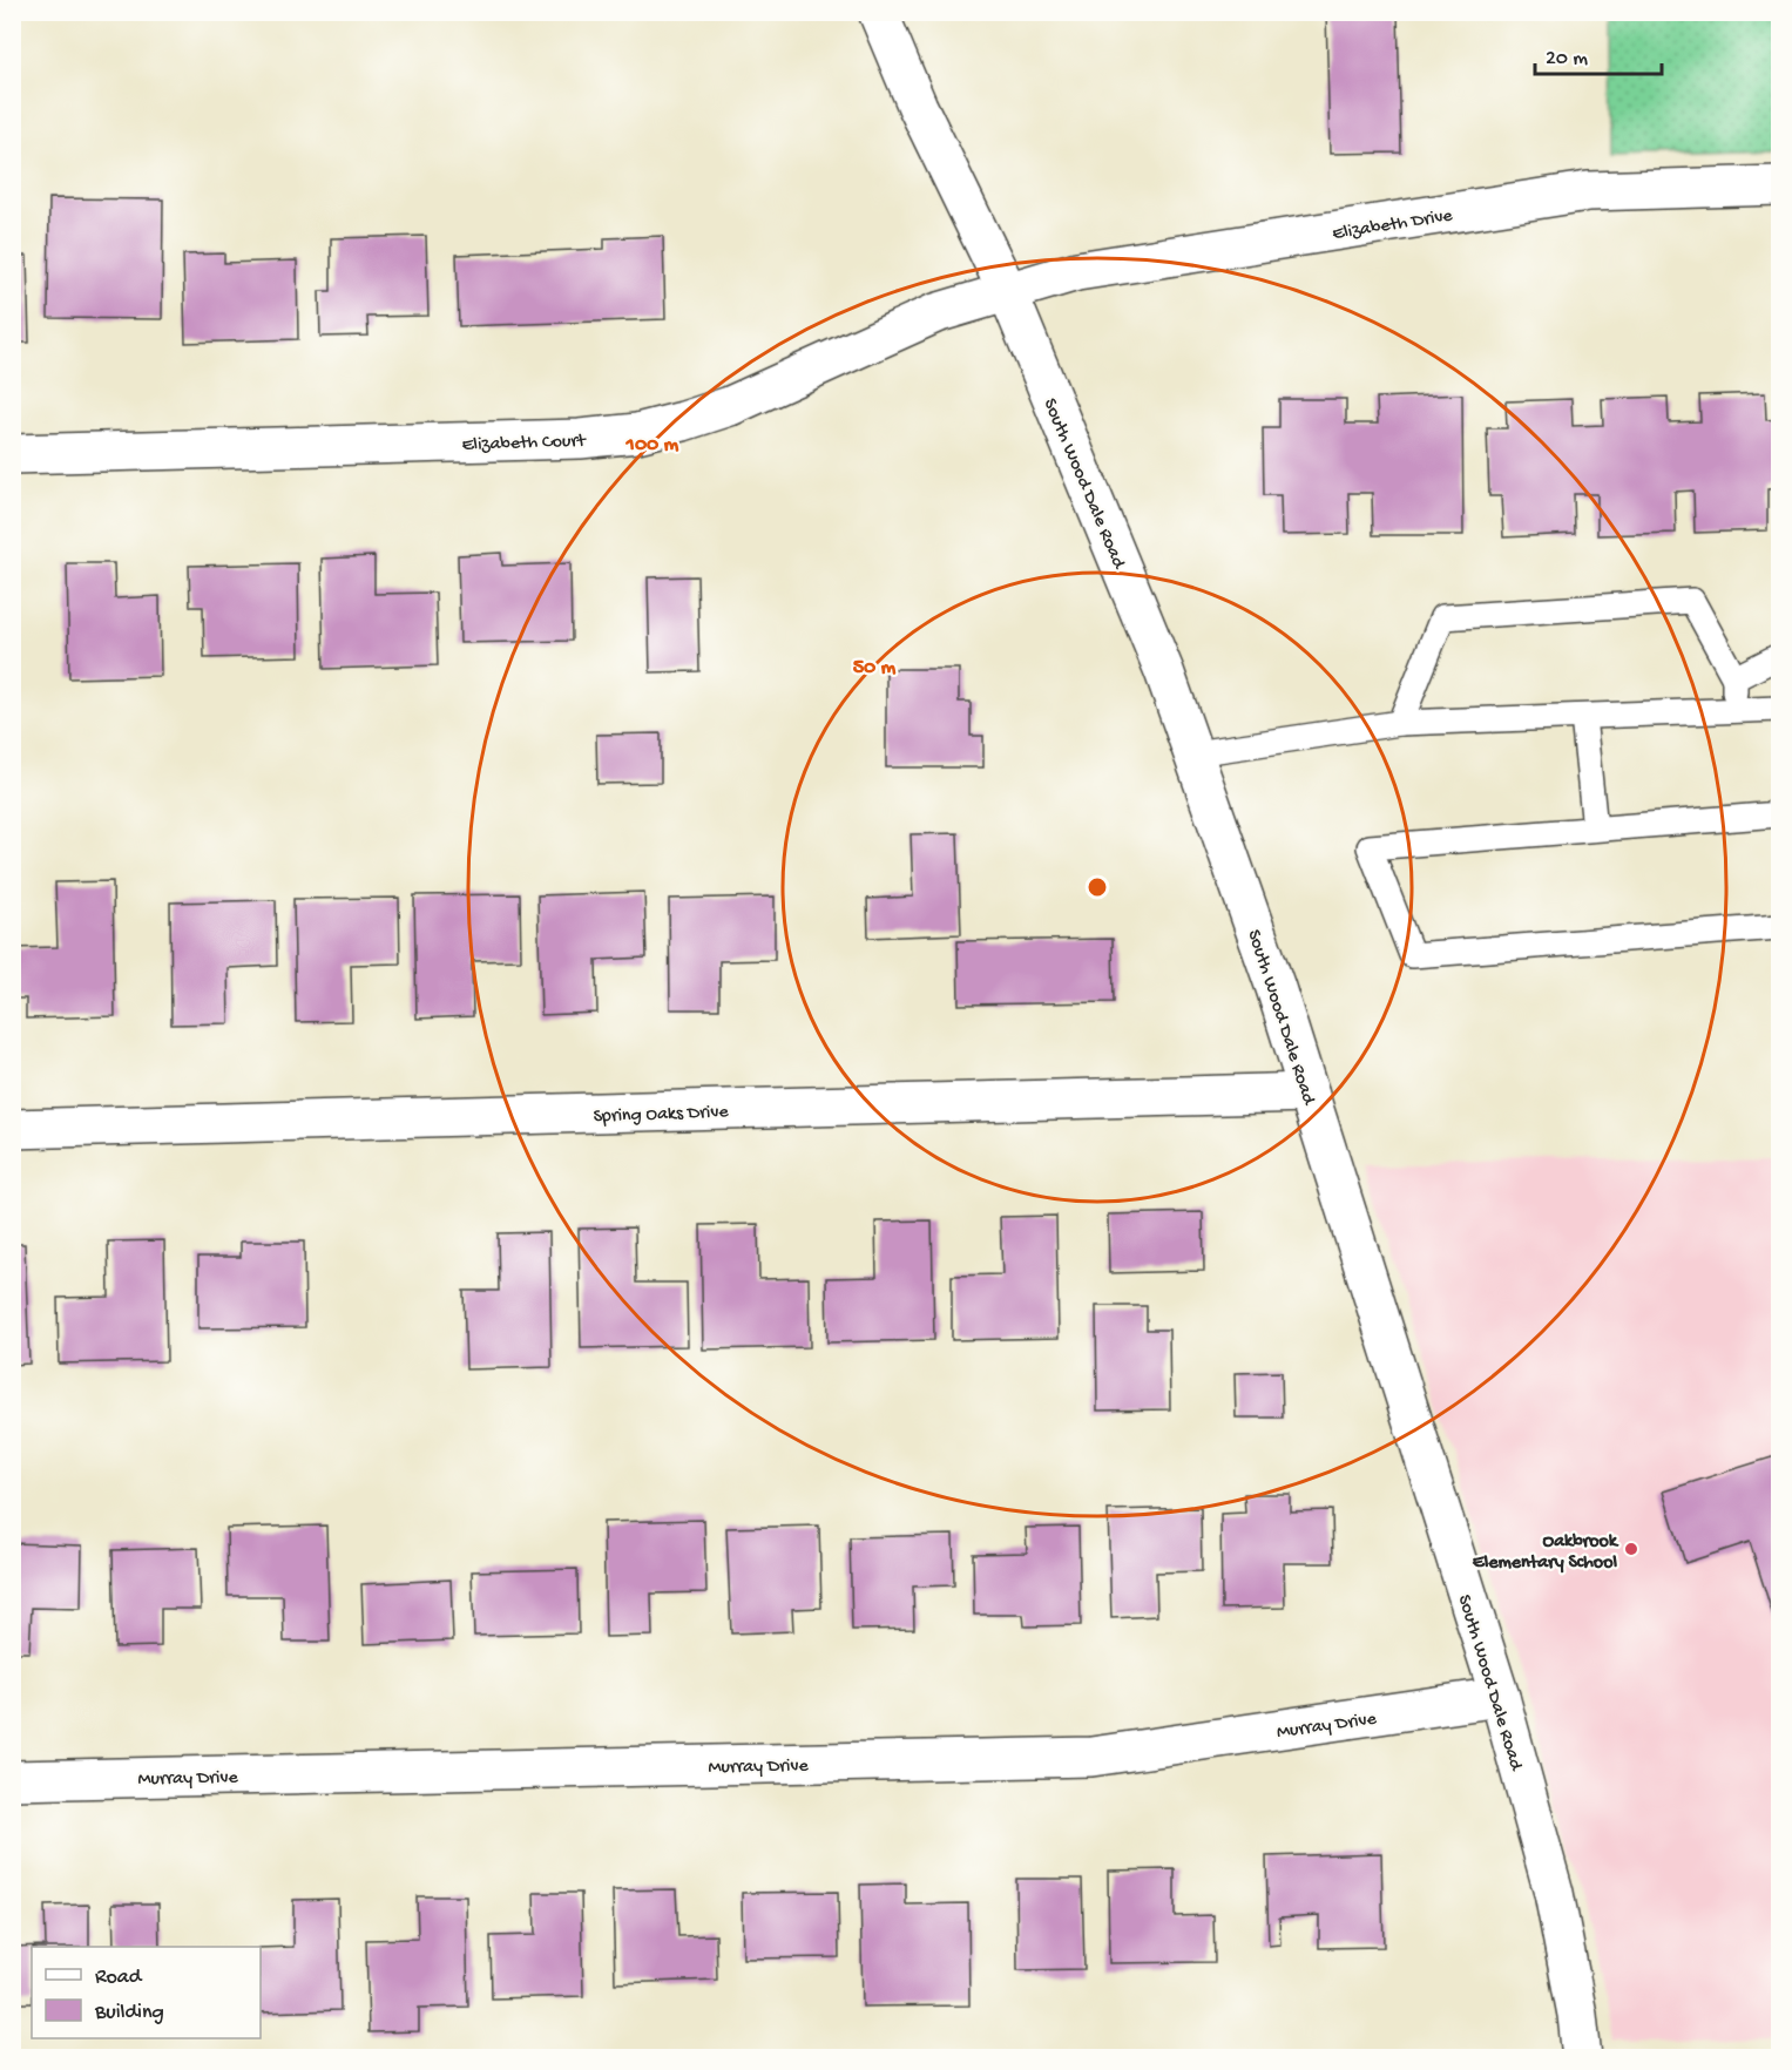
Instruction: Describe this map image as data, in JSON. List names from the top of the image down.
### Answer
{
  "streets": {
    "street": [
      "Elizabeth Drive",
      "Elizabeth Court",
      "South Wood Dale Road",
      "Spring Oaks Drive",
      "Murray Drive"
    ]
  },
  "crossings": [
    ["Elizabeth Drive", "Elizabeth Court"],
    ["Elizabeth Drive", "South Wood Dale Road"],
    ["Elizabeth Court", "South Wood Dale Road"],
    ["South Wood Dale Road", "Spring Oaks Drive"],
    ["South Wood Dale Road", "Murray Drive"]
  ],
  "places": ["Oakbrook Elementary School"],
  "legend": ["Road", "Building"],
  "scale_bar": "20 m",
  "rings": ["100 m", "50 m"]
}
